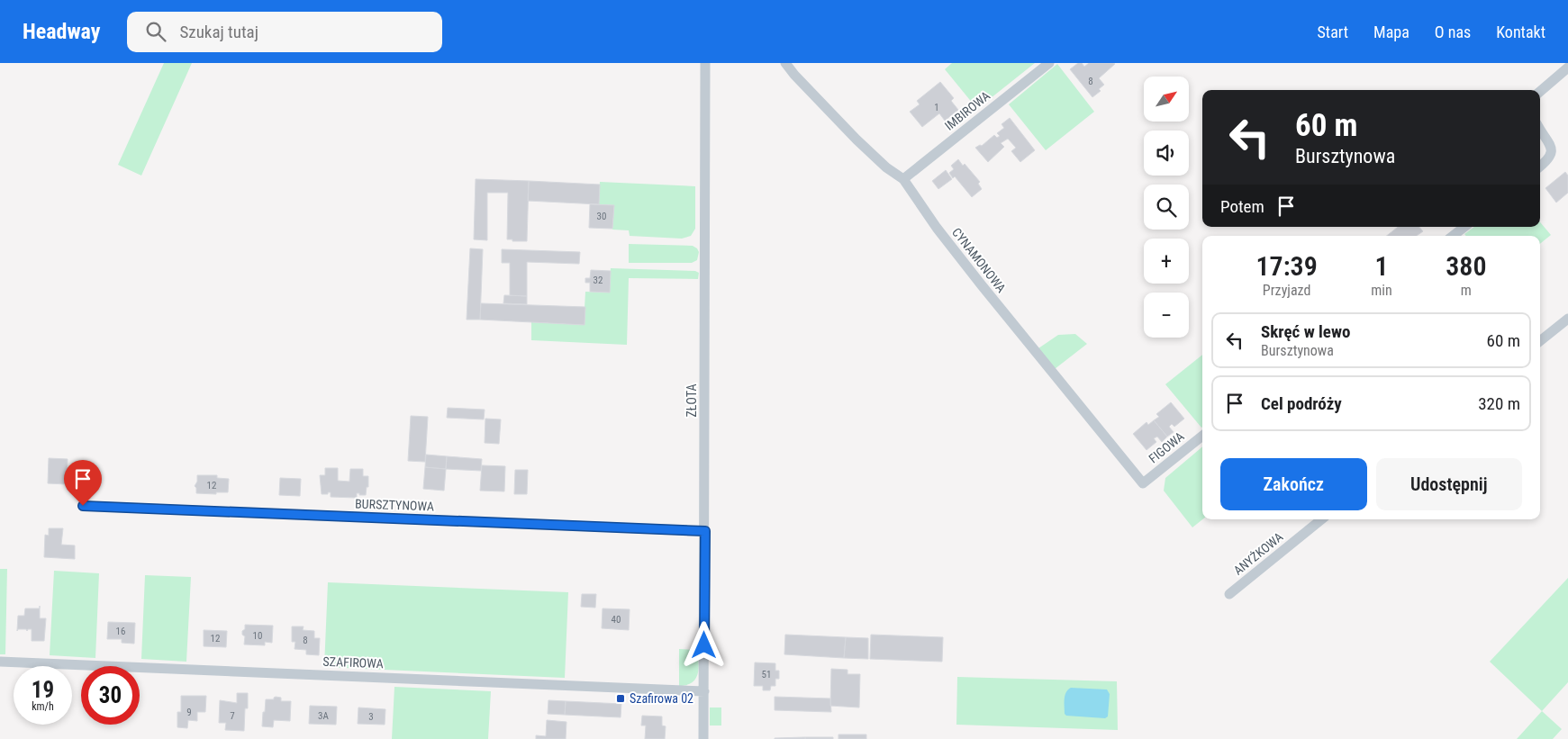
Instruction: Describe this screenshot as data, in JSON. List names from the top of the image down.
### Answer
{
  "streets": {
    "street": [
      "IMBIROWA",
      "CYNAMONOWA",
      "ZŁOTA",
      "FIGOWA",
      "BURSZTYNOWA",
      "ANYŻKOWA",
      "SZAFIROWA"
    ]
  },
  "crossings": [
    ["IMBIROWA", "CYNAMONOWA"],
    ["CYNAMONOWA", "FIGOWA"],
    ["ZŁOTA", "BURSZTYNOWA"],
    ["ZŁOTA", "SZAFIROWA"]
  ],
  "places": {
    "transit": ["Szafirowa 02"]
  },
  "house_numbers": [
    "8",
    "1",
    "30",
    "32",
    "12",
    "40",
    "16",
    "10",
    "12",
    "8",
    "51",
    "9",
    "7",
    "3A",
    "3"
  ],
  "north": "top right",
  "page": {
    "header": "Headway",
    "search": "Szukaj tutaj",
    "nav": [
      "Start",
      "Mapa",
      "O nas",
      "Kontakt"
    ],
    "map_buttons": ["+", "−"],
    "turn": ["60 m", "Bursztynowa"],
    "then": "Potem",
    "eta": [
      "17:39",
      "Przyjazd",
      "1",
      "min",
      "380",
      "m"
    ],
    "list": [
      {
        "name": "Skręć w lewo",
        "note": "Bursztynowa",
        "value": "60 m"
      },
      {
        "name": "Cel podróży",
        "value": "320 m"
      }
    ],
    "buttons": ["Zakończ", "Udostępnij"],
    "speed": "19 km/h",
    "limit": "30"
  }
}
